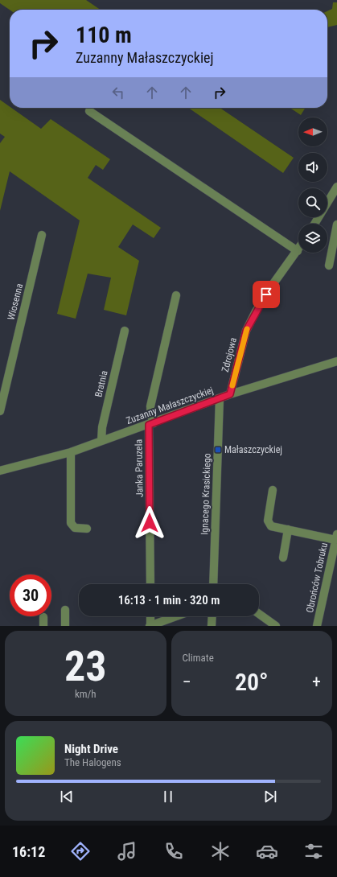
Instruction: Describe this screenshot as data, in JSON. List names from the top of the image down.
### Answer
{
  "streets": {
    "street": [
      "Wiosenna",
      "Zdrojowa",
      "Bratnia",
      "Zuzanny Małaszczyckiej",
      "Janka Paruzela",
      "Ignacego Krasickiego",
      "Obrońców Tobruku"
    ]
  },
  "crossings": [
    ["Zdrojowa", "Zuzanny Małaszczyckiej"],
    ["Bratnia", "Zuzanny Małaszczyckiej"],
    ["Zuzanny Małaszczyckiej", "Janka Paruzela"],
    ["Zuzanny Małaszczyckiej", "Ignacego Krasickiego"]
  ],
  "places": {
    "transit": ["Małaszczyckiej"]
  },
  "north": "left",
  "page": {
    "turn": ["110 m", "Zuzanny Małaszczyckiej"],
    "limit": "30",
    "trip": "16:13 · 1 min · 320 m",
    "tile": [
      ["23", "km/h"],
      "Climate"
    ],
    "heat": ["−", "20°", "+"],
    "song": ["Night Drive", "The Halogens"],
    "tabs": "16:12"
  }
}
